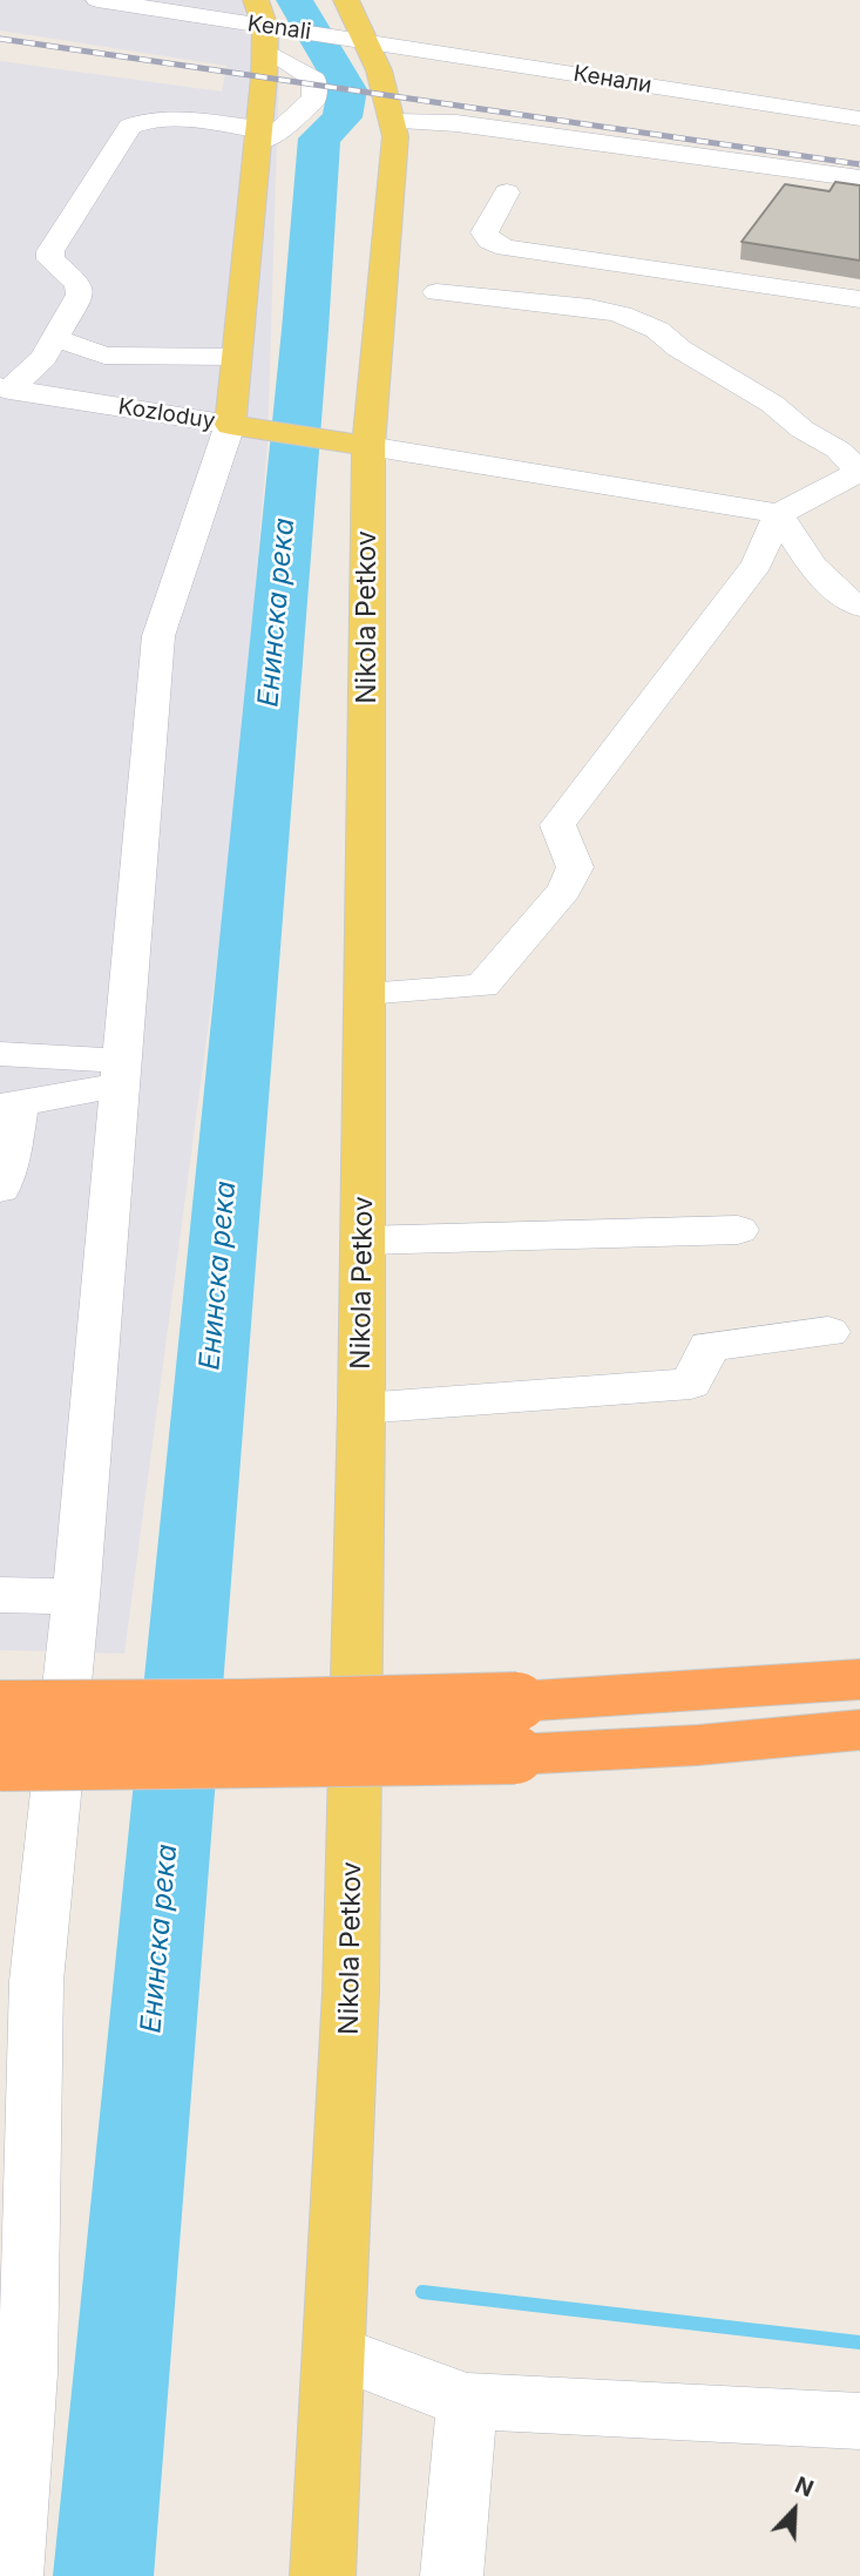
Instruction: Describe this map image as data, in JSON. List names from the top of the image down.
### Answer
{
  "streets": {
    "main road": ["Kozloduy", "Nikola Petkov"],
    "street": ["Kenali", "Кенали"]
  },
  "crossings": [
    ["Kenali", "Кенали"],
    ["Kenali", "Nikola Petkov"],
    ["Кенали", "Nikola Petkov"],
    ["Kozloduy", "Nikola Petkov"]
  ],
  "water": ["Енинска река"],
  "north": "top right"
}
